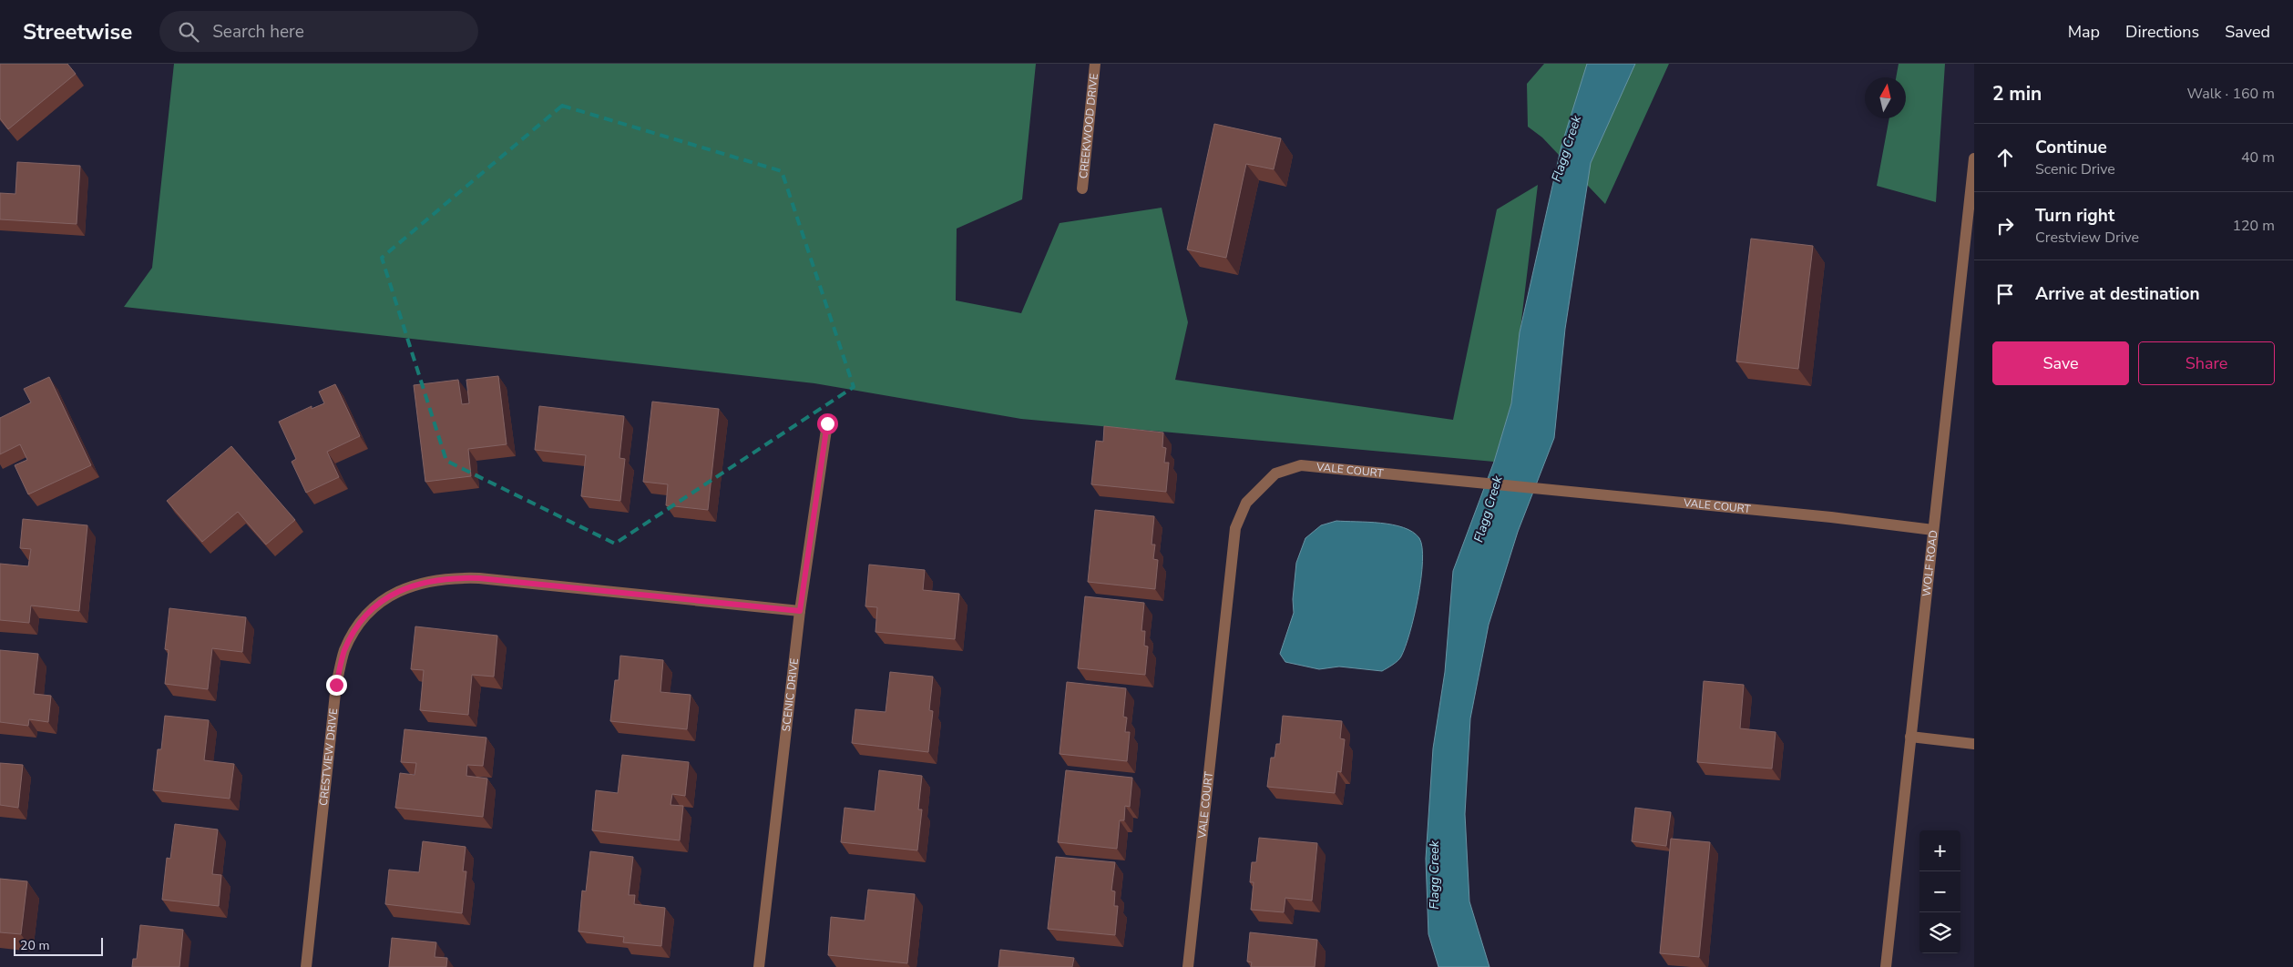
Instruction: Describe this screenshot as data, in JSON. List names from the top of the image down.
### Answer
{
  "streets": {
    "street": [
      "CREEKWOOD DRIVE",
      "VALE COURT",
      "WOLF ROAD",
      "SCENIC DRIVE",
      "CRESTVIEW DRIVE"
    ]
  },
  "crossings": [
    ["VALE COURT", "WOLF ROAD"],
    ["SCENIC DRIVE", "CRESTVIEW DRIVE"]
  ],
  "water": ["Flagg Creek"],
  "scale_bar": "20 m",
  "north": "top",
  "page": {
    "header": "Streetwise",
    "search": "Search here",
    "nav": ["Map", "Directions", "Saved"],
    "heading": ["2 min", "Walk · 160 m"],
    "list": [
      ["Continue", "Scenic Drive", "40 m"],
      ["Turn right", "Crestview Drive", "120 m"],
      "Arrive at destination"
    ],
    "buttons": ["Save", "Share"],
    "map_buttons": ["+", "−"],
    "scale": "20 m"
  }
}
